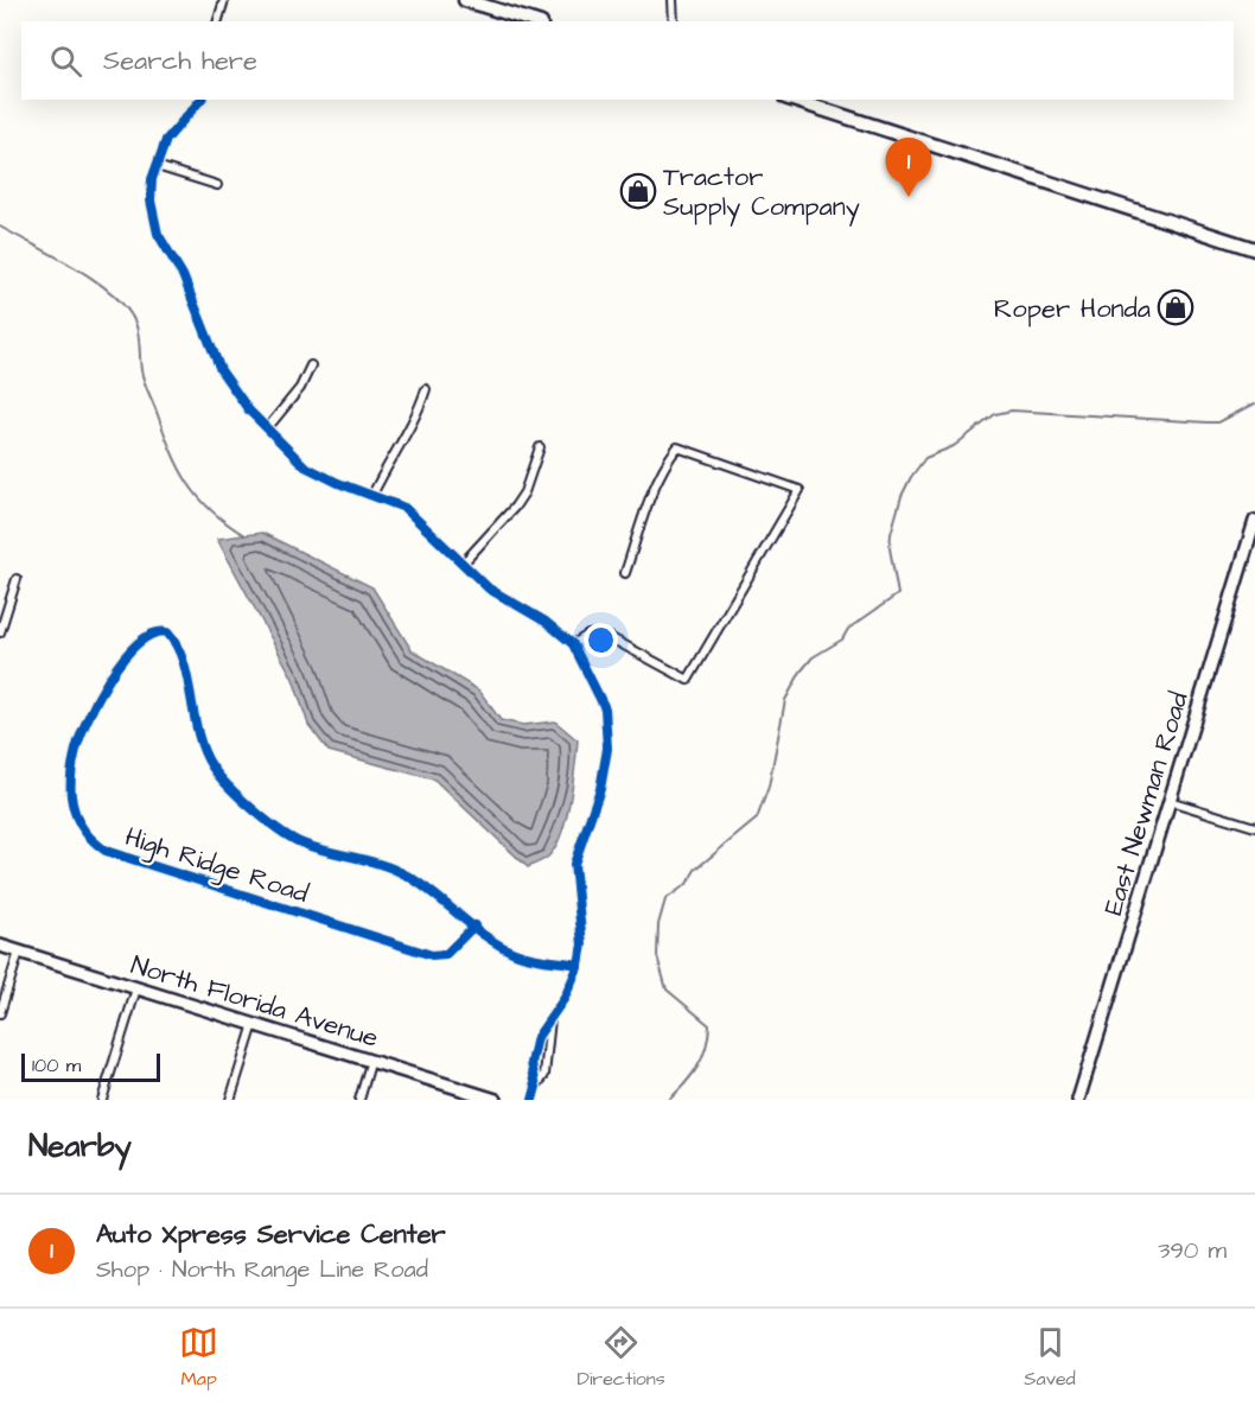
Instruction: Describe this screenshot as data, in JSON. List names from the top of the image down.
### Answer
{
  "streets": {
    "street": ["East Newman Road", "High Ridge Road", "North Florida Avenue"]
  },
  "places": {
    "shop": ["Tractor Supply Company", "Roper Honda"]
  },
  "scale_bar": "100 m",
  "page": {
    "search": "Search here",
    "pins": "1",
    "scale": "100 m",
    "heading": "Nearby",
    "list": [
      {
        "mark": "1",
        "name": "Auto Xpress Service Center",
        "note": "Shop · North Range Line Road",
        "value": "390 m"
      }
    ],
    "nav": ["Map", "Directions", "Saved"]
  }
}
